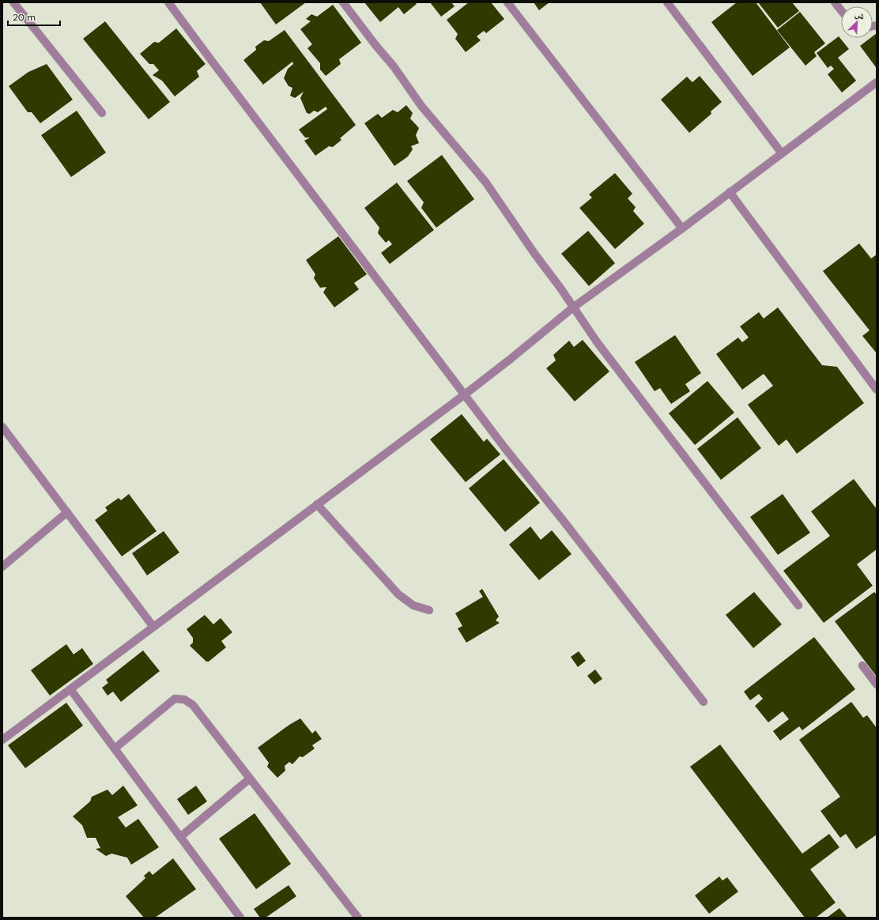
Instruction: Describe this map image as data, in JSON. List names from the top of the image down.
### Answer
{
  "scale_bar": "20 m",
  "north": "top right"
}
